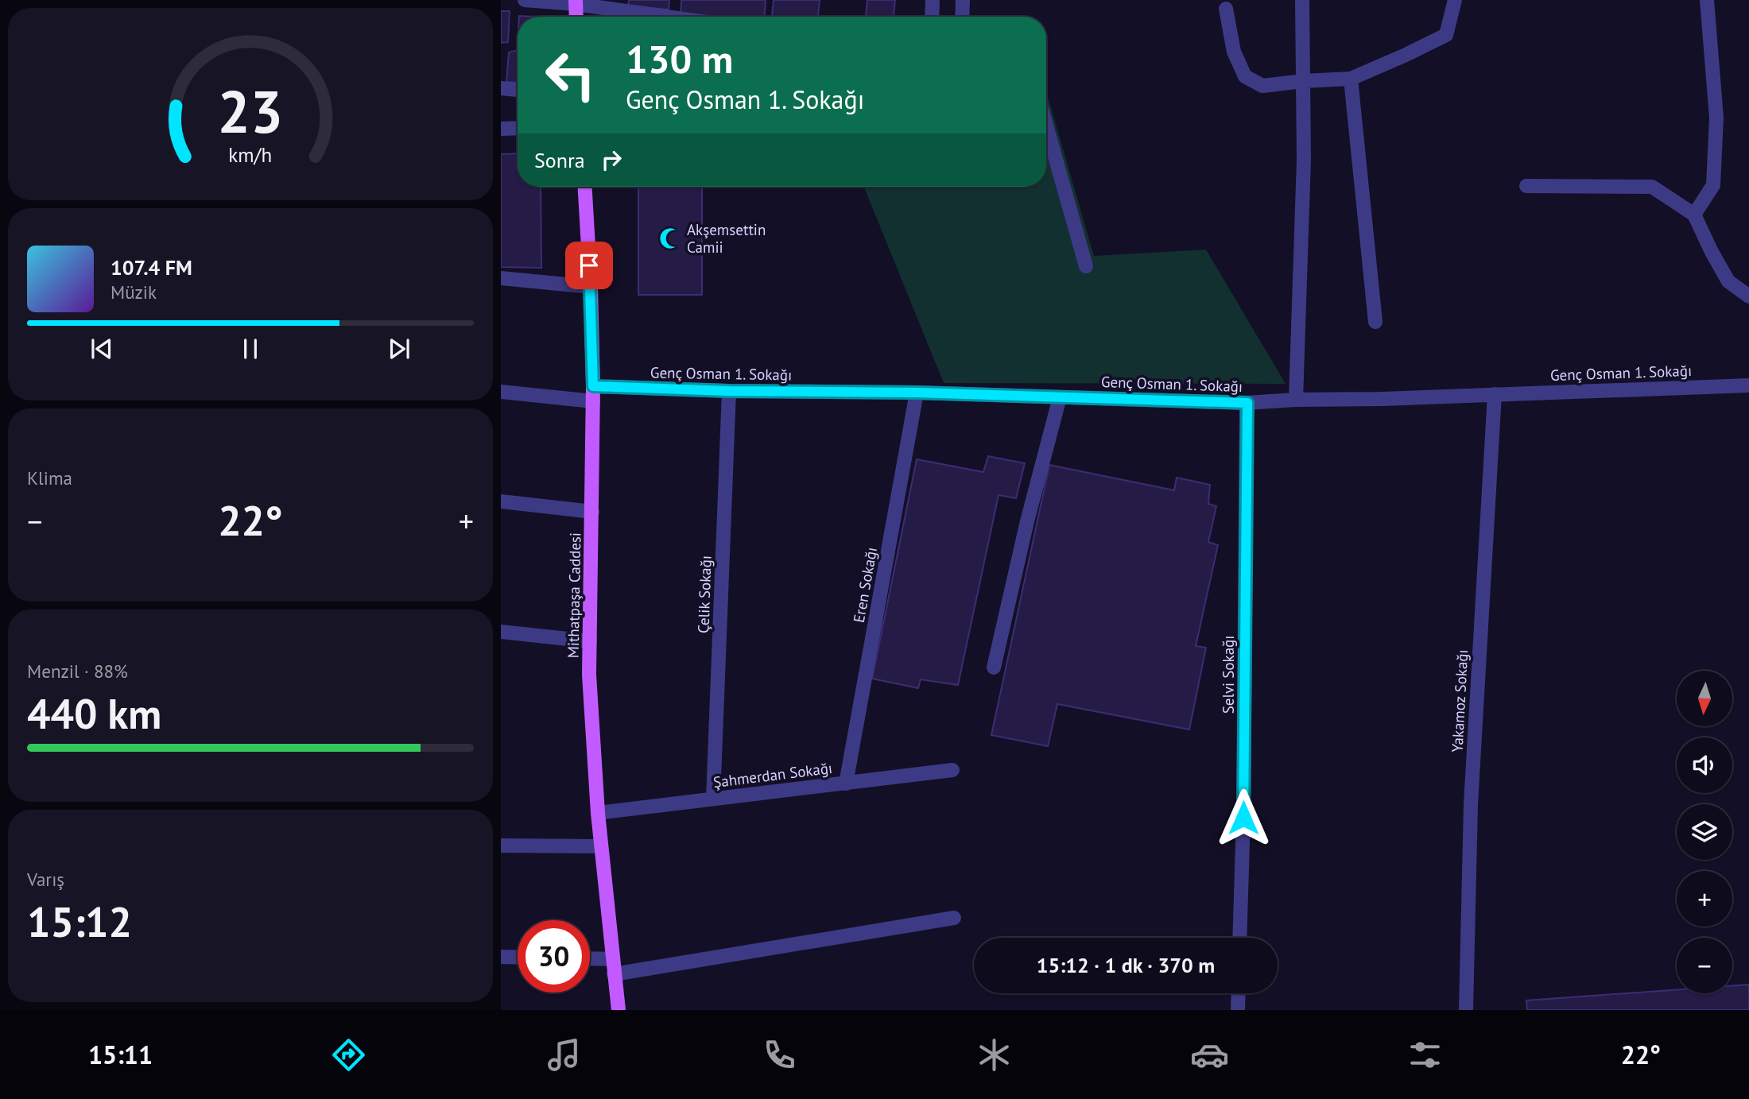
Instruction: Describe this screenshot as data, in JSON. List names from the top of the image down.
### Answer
{
  "streets": {
    "main road": ["Mithatpaşa Caddesi"],
    "street": [
      "Genç Osman 1. Sokağı",
      "Eren Sokağı",
      "Çelik Sokağı",
      "Selvi Sokağı",
      "Yakamoz Sokağı",
      "Şahmerdan Sokağı"
    ]
  },
  "crossings": [
    ["Genç Osman 1. Sokağı", "Eren Sokağı"],
    ["Genç Osman 1. Sokağı", "Çelik Sokağı"],
    ["Genç Osman 1. Sokağı", "Mithatpaşa Caddesi"],
    ["Genç Osman 1. Sokağı", "Selvi Sokağı"],
    ["Genç Osman 1. Sokağı", "Yakamoz Sokağı"],
    ["Eren Sokağı", "Şahmerdan Sokağı"],
    ["Çelik Sokağı", "Şahmerdan Sokağı"],
    ["Mithatpaşa Caddesi", "Şahmerdan Sokağı"]
  ],
  "places": {
    "mosque": ["Akşemsettin Camii"]
  },
  "north": "bottom",
  "page": {
    "turn": ["130 m", "Genç Osman 1. Sokağı"],
    "then": "Sonra",
    "song": ["107.4 FM", "Müzik"],
    "tile": [
      "Klima",
      ["Menzil · 88%", "440 km"],
      ["Varış", "15:12"]
    ],
    "heat": ["−", "22°", "+"],
    "map_buttons": ["+", "−"],
    "limit": "30",
    "trip": "15:12 · 1 dk · 370 m",
    "tabs": ["15:11", "22°"],
    "gauge": ["23", "km/h"]
  }
}
